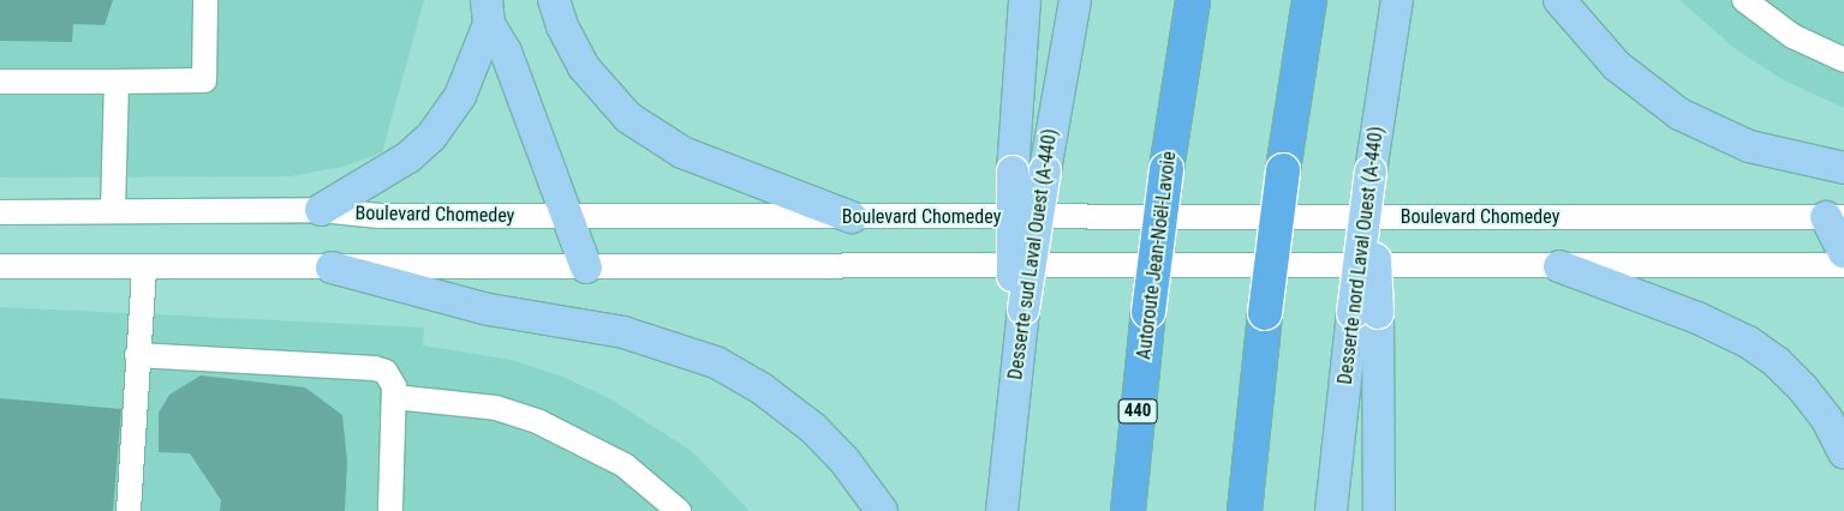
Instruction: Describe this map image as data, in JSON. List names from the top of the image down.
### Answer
{
  "streets": {
    "highway": ["Autoroute Jean-Noël-Lavoie", "440"],
    "main road": ["Desserte sud Laval Ouest (A-440)", "Desserte nord Laval Ouest (A-440)"],
    "street": ["Boulevard Chomedey"]
  }
}
